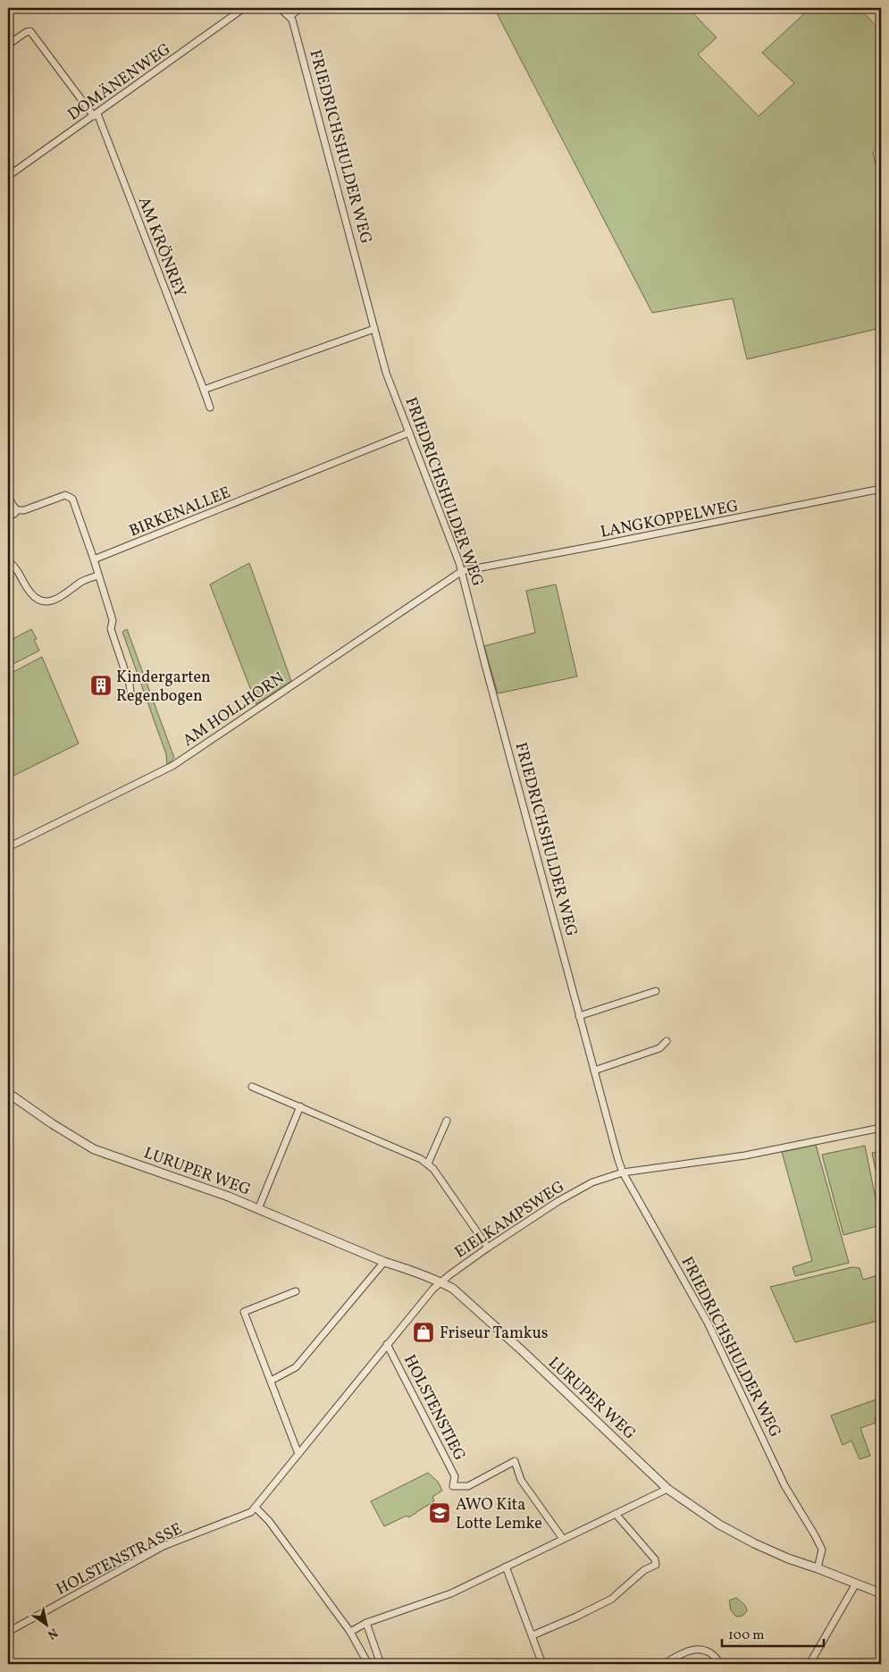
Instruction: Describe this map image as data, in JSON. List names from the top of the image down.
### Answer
{
  "streets": {
    "street": [
      "DOMÄNENWEG",
      "FRIEDRICHSHULDER WEG",
      "AM KRÖNREY",
      "BIRKENALLEE",
      "LANGKOPPELWEG",
      "AM HOLLHORN",
      "LURUPER WEG",
      "EIELKAMPSWEG",
      "HOLSTENSTIEG",
      "HOLSTENSTRASSE"
    ]
  },
  "crossings": [
    ["DOMÄNENWEG", "AM KRÖNREY"],
    ["FRIEDRICHSHULDER WEG", "BIRKENALLEE"],
    ["FRIEDRICHSHULDER WEG", "LANGKOPPELWEG"],
    ["FRIEDRICHSHULDER WEG", "AM HOLLHORN"],
    ["FRIEDRICHSHULDER WEG", "LURUPER WEG"],
    ["FRIEDRICHSHULDER WEG", "EIELKAMPSWEG"],
    ["LANGKOPPELWEG", "AM HOLLHORN"],
    ["LURUPER WEG", "EIELKAMPSWEG"],
    ["EIELKAMPSWEG", "HOLSTENSTIEG"],
    ["EIELKAMPSWEG", "HOLSTENSTRASSE"]
  ],
  "places": {
    "building": ["Kindergarten Regenbogen"],
    "shop": ["Friseur Tamkus"],
    "school or university": ["AWO Kita Lotte Lemke"]
  },
  "scale_bar": "100 m",
  "north": "bottom right"
}
